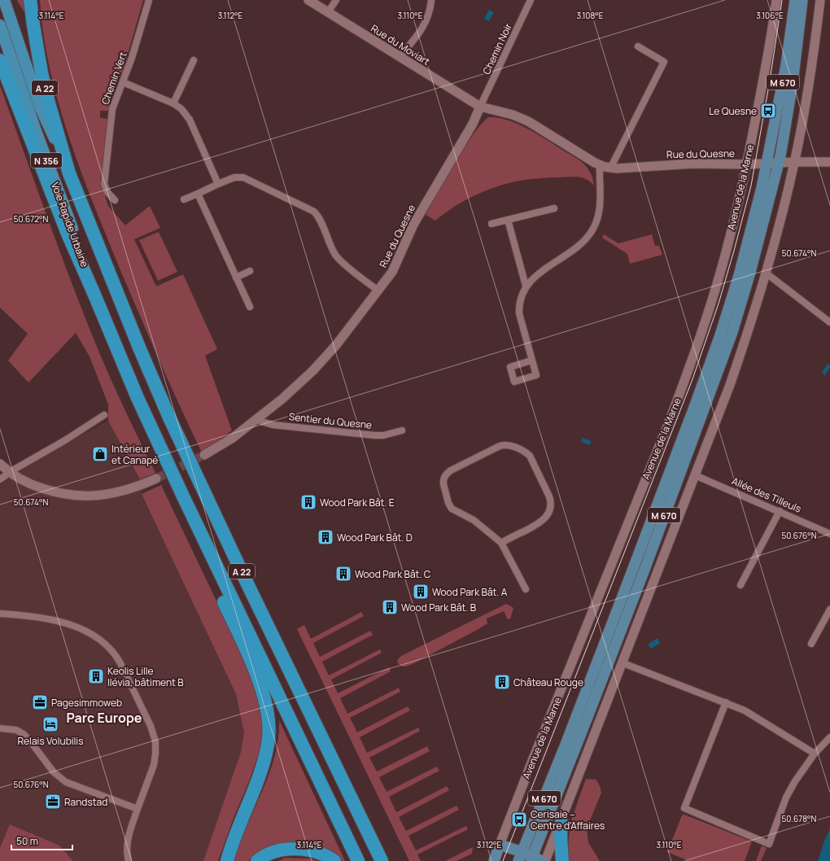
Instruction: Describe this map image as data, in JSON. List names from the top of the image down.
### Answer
{
  "streets": {
    "highway": ["A 22", "N 356", "Voie Rapide Urbaine"],
    "main road": ["M 670", "Avenue de la Marne"],
    "street": [
      "Rue du Moviart",
      "Chemin Noir",
      "Chemin Vert",
      "Rue du Quesne",
      "Sentier du Quesne",
      "Allée des Tilleuls"
    ]
  },
  "crossings": [
    ["Rue du Moviart", "Chemin Noir"],
    ["Rue du Moviart", "Rue du Quesne"],
    ["Chemin Noir", "Rue du Quesne"],
    ["M 670", "Rue du Quesne"],
    ["M 670", "Avenue de la Marne"],
    ["A 22", "Voie Rapide Urbaine"],
    ["Rue du Quesne", "Avenue de la Marne"],
    ["Rue du Quesne", "Sentier du Quesne"]
  ],
  "districts": ["Parc Europe"],
  "places": {
    "bus stop": ["Le Quesne", "Cerisaie – Centre d'Affaires"],
    "shop": ["Intérieur et Canapé"],
    "building": [
      "Wood Park Bât. E",
      "Wood Park Bât. D",
      "Wood Park Bât. C",
      "Wood Park Bât. A",
      "Wood Park Bât. B",
      "Keolis Lille Ilévia, bâtiment B",
      "Château Rouge"
    ],
    "office": ["Pagesimmoweb", "Randstad"],
    "hotel": ["Relais Volubilis"]
  },
  "scale_bar": "50 m",
  "coordinates": [
    "3.114°E",
    "3.112°E",
    "3.110°E",
    "3.108°E",
    "3.106°E",
    "50.672°N",
    "50.674°N",
    "50.676°N",
    "50.678°N"
  ]
}
